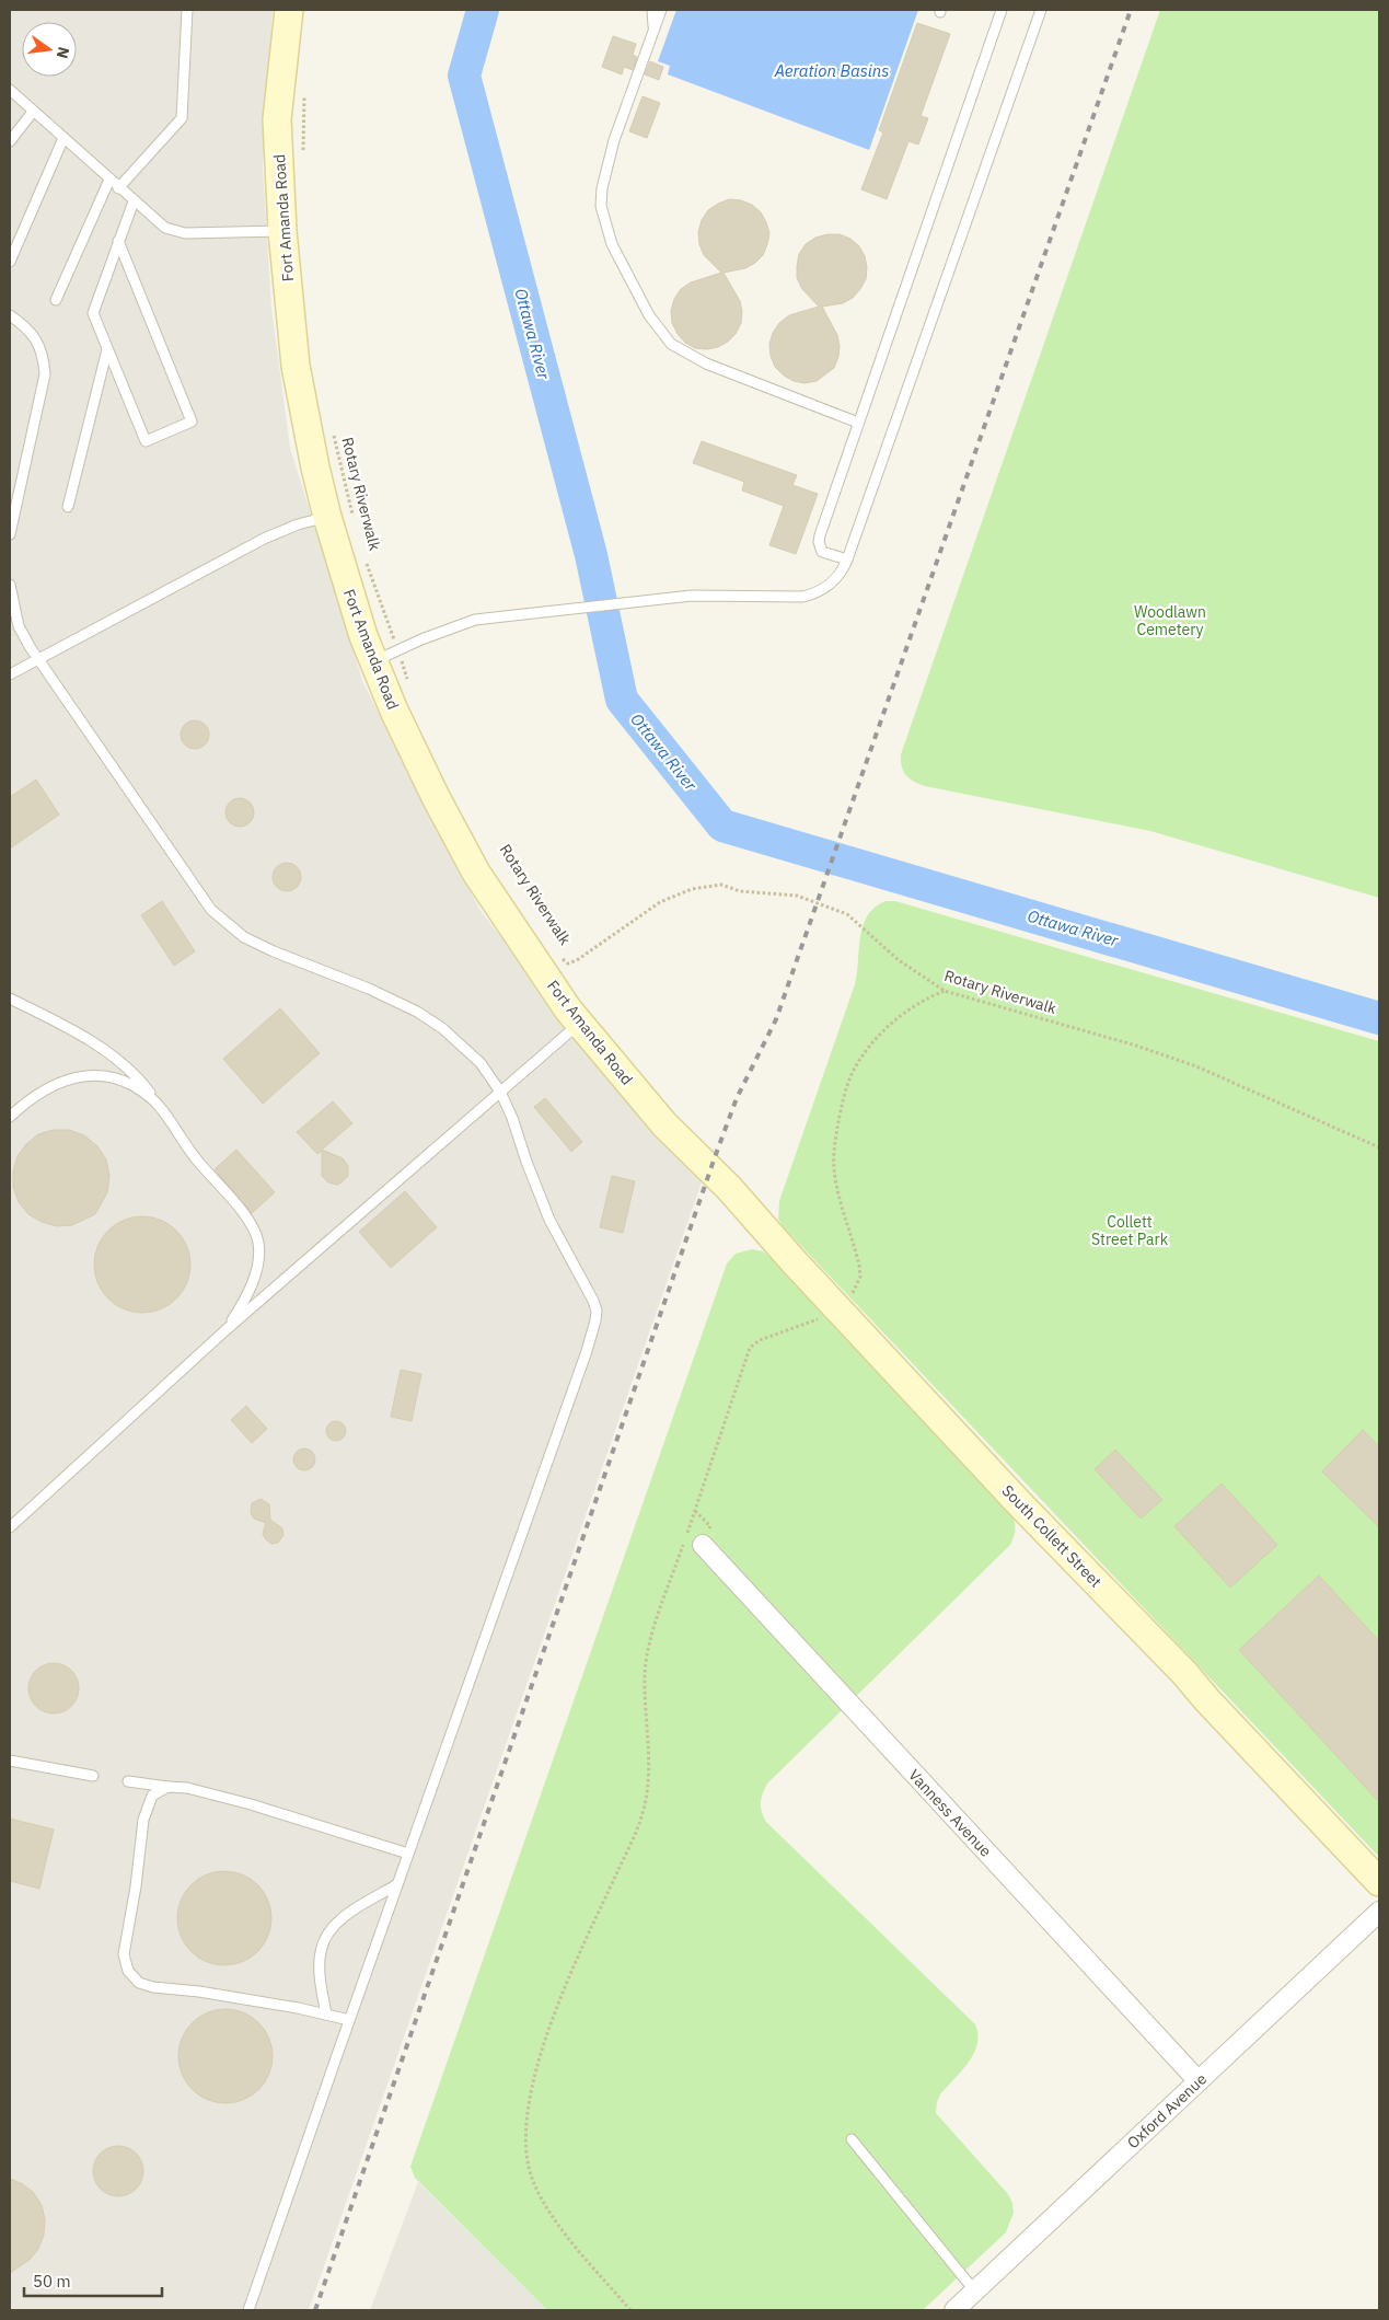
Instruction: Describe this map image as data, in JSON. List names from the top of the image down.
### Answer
{
  "streets": {
    "street": [
      "Fort Amanda Road",
      "South Collett Street",
      "Vanness Avenue",
      "Oxford Avenue"
    ],
    "path": ["Rotary Riverwalk"]
  },
  "crossings": [
    ["Fort Amanda Road", "Rotary Riverwalk"],
    ["Fort Amanda Road", "South Collett Street"],
    ["Vanness Avenue", "Oxford Avenue"]
  ],
  "water": ["Aeration Basins", "Ottawa River"],
  "parks": ["Woodlawn Cemetery", "Collett Street Park"],
  "scale_bar": "50 m",
  "north": "right"
}
